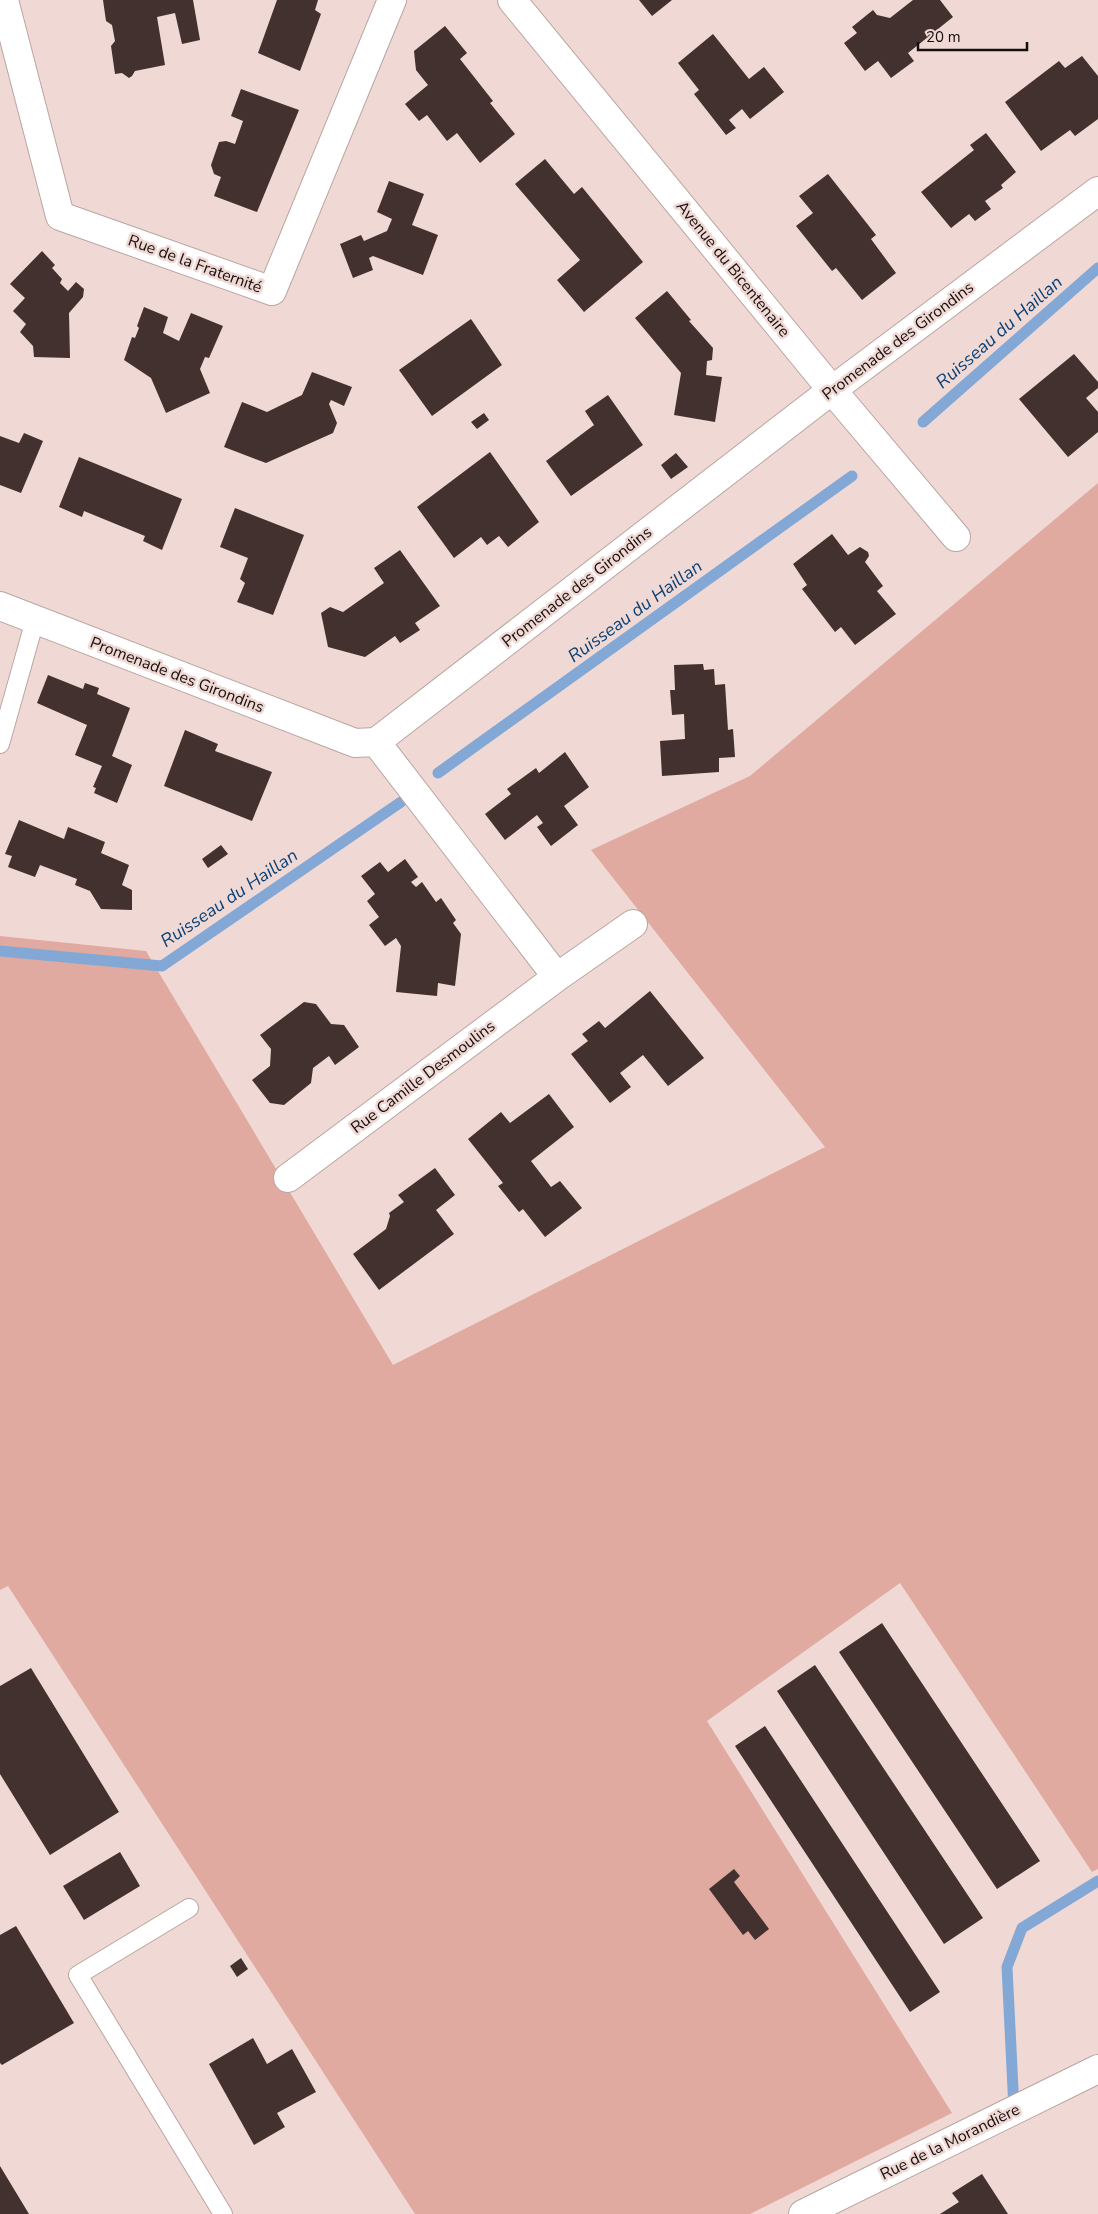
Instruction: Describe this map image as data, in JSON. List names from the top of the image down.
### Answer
{
  "streets": {
    "street": [
      "Rue de la Fraternité",
      "Avenue du Bicentenaire",
      "Promenade des Girondins",
      "Rue Camille Desmoulins",
      "Rue de la Morandière"
    ]
  },
  "crossings": [
    ["Avenue du Bicentenaire", "Promenade des Girondins"]
  ],
  "water": ["Ruisseau du Haillan"],
  "scale_bar": "20 m"
}
